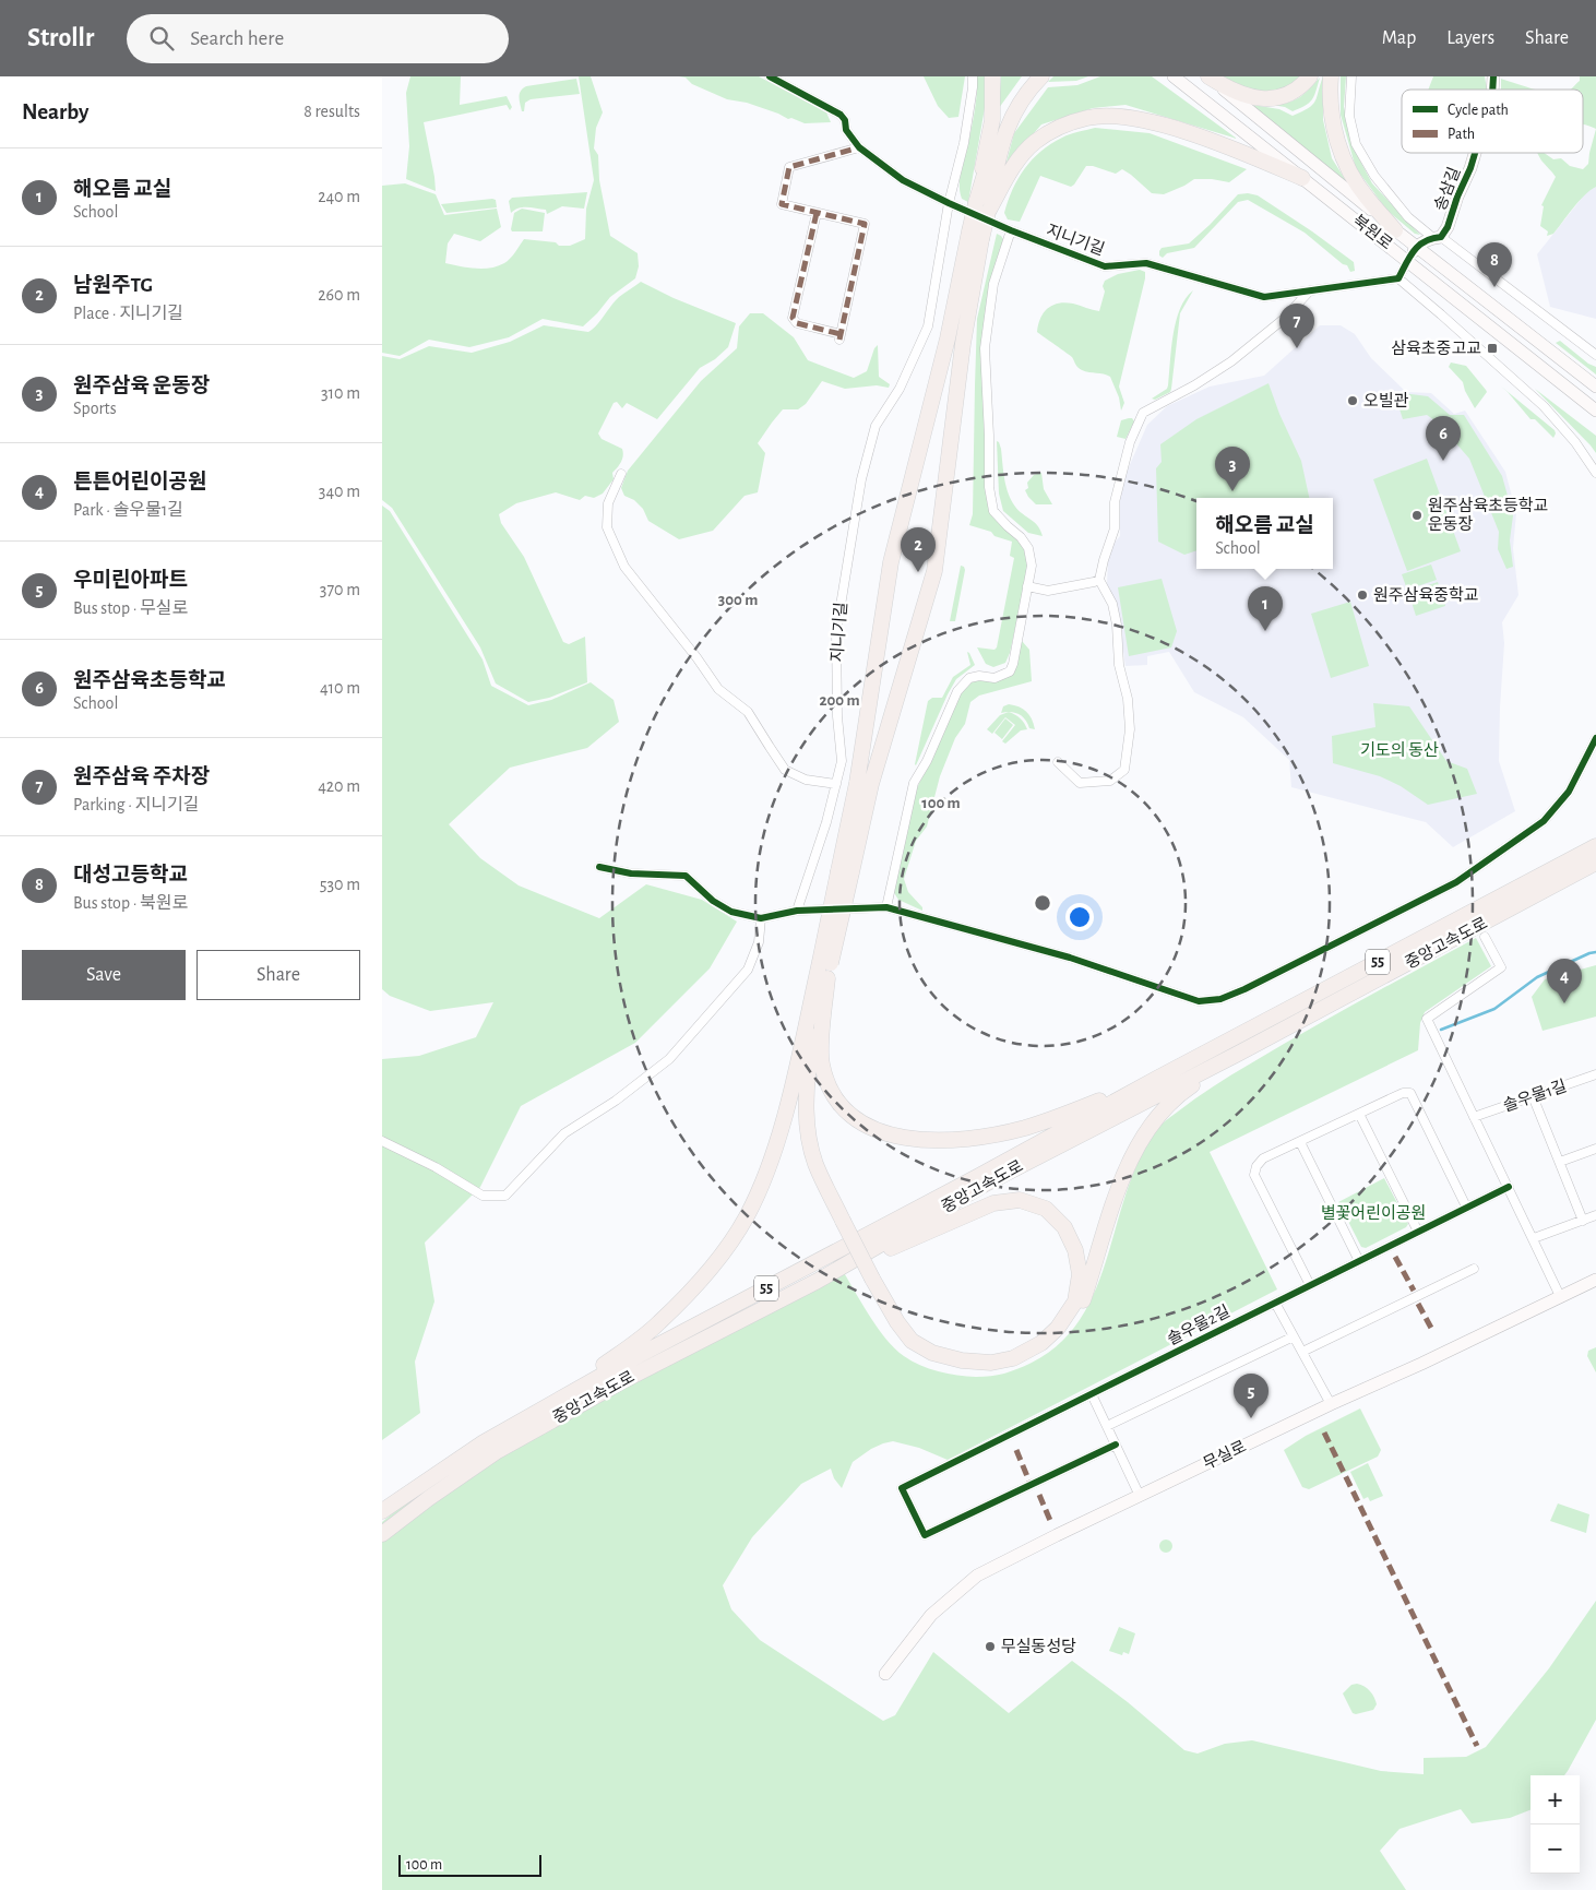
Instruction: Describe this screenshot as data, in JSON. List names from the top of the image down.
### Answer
{
  "streets": {
    "highway": ["중앙고속도로", "55"],
    "street": [
      "송삼길",
      "북원로",
      "지니기길",
      "솔우물1길",
      "솔우물2길",
      "무실로"
    ]
  },
  "parks": ["기도의 동산", "별꽃어린이공원"],
  "places": {
    "transit": ["삼육초중고교"],
    "other": [
      "오빌관",
      "원주삼육초등학교 운동장",
      "원주삼육중학교",
      "무실동성당"
    ]
  },
  "legend": ["Cycle path", "Path"],
  "scale_bar": "100 m",
  "page": {
    "header": "Strollr",
    "search": "Search here",
    "nav": ["Map", "Layers", "Share"],
    "heading": ["Nearby", "8 results"],
    "list": [
      {
        "mark": "1",
        "name": "해오름 교실",
        "note": "School",
        "value": "240 m"
      },
      {
        "mark": "2",
        "name": "남원주TG",
        "note": "Place · 지니기길",
        "value": "260 m"
      },
      {
        "mark": "3",
        "name": "원주삼육 운동장",
        "note": "Sports",
        "value": "310 m"
      },
      {
        "mark": "4",
        "name": "튼튼어린이공원",
        "note": "Park · 솔우물1길",
        "value": "340 m"
      },
      {
        "mark": "5",
        "name": "우미린아파트",
        "note": "Bus stop · 무실로",
        "value": "370 m"
      },
      {
        "mark": "6",
        "name": "원주삼육초등학교",
        "note": "School",
        "value": "410 m"
      },
      {
        "mark": "7",
        "name": "원주삼육 주차장",
        "note": "Parking · 지니기길",
        "value": "420 m"
      },
      {
        "mark": "8",
        "name": "대성고등학교",
        "note": "Bus stop · 북원로",
        "value": "530 m"
      }
    ],
    "pins": [
      "8",
      "7",
      "6",
      "3",
      "2",
      "1",
      "4",
      "5"
    ],
    "popup": ["해오름 교실", "School"],
    "buttons": ["Save", "Share"],
    "map_buttons": ["+", "−"],
    "scale": "100 m"
  },
  "rings": ["300 m", "200 m", "100 m"]
}
